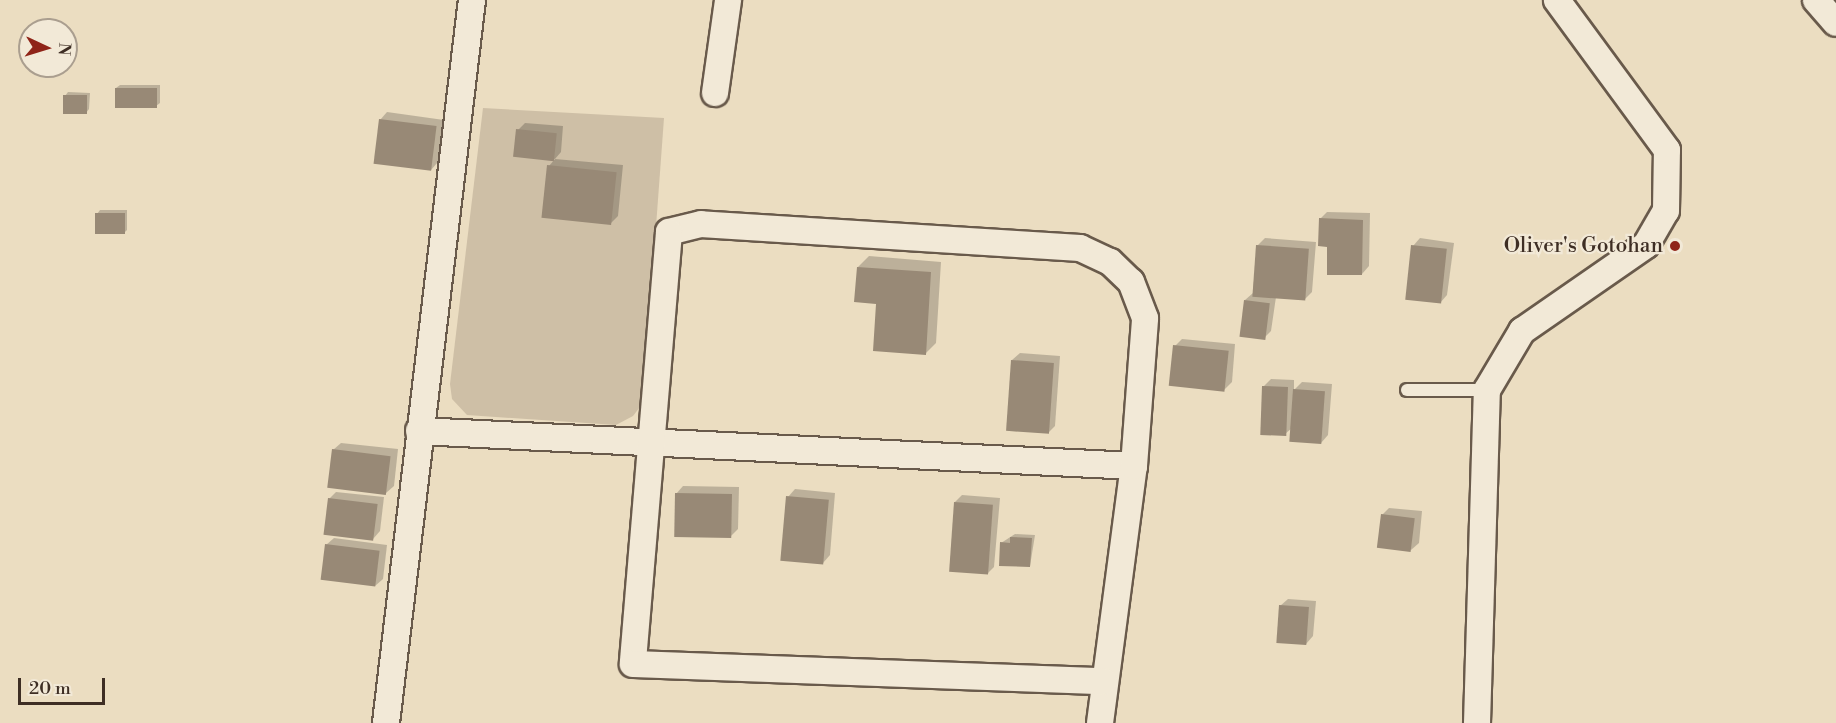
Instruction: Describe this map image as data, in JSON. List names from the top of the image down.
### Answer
{
  "places": ["Oliver's Gotohan"],
  "scale_bar": "20 m",
  "north": "right"
}
